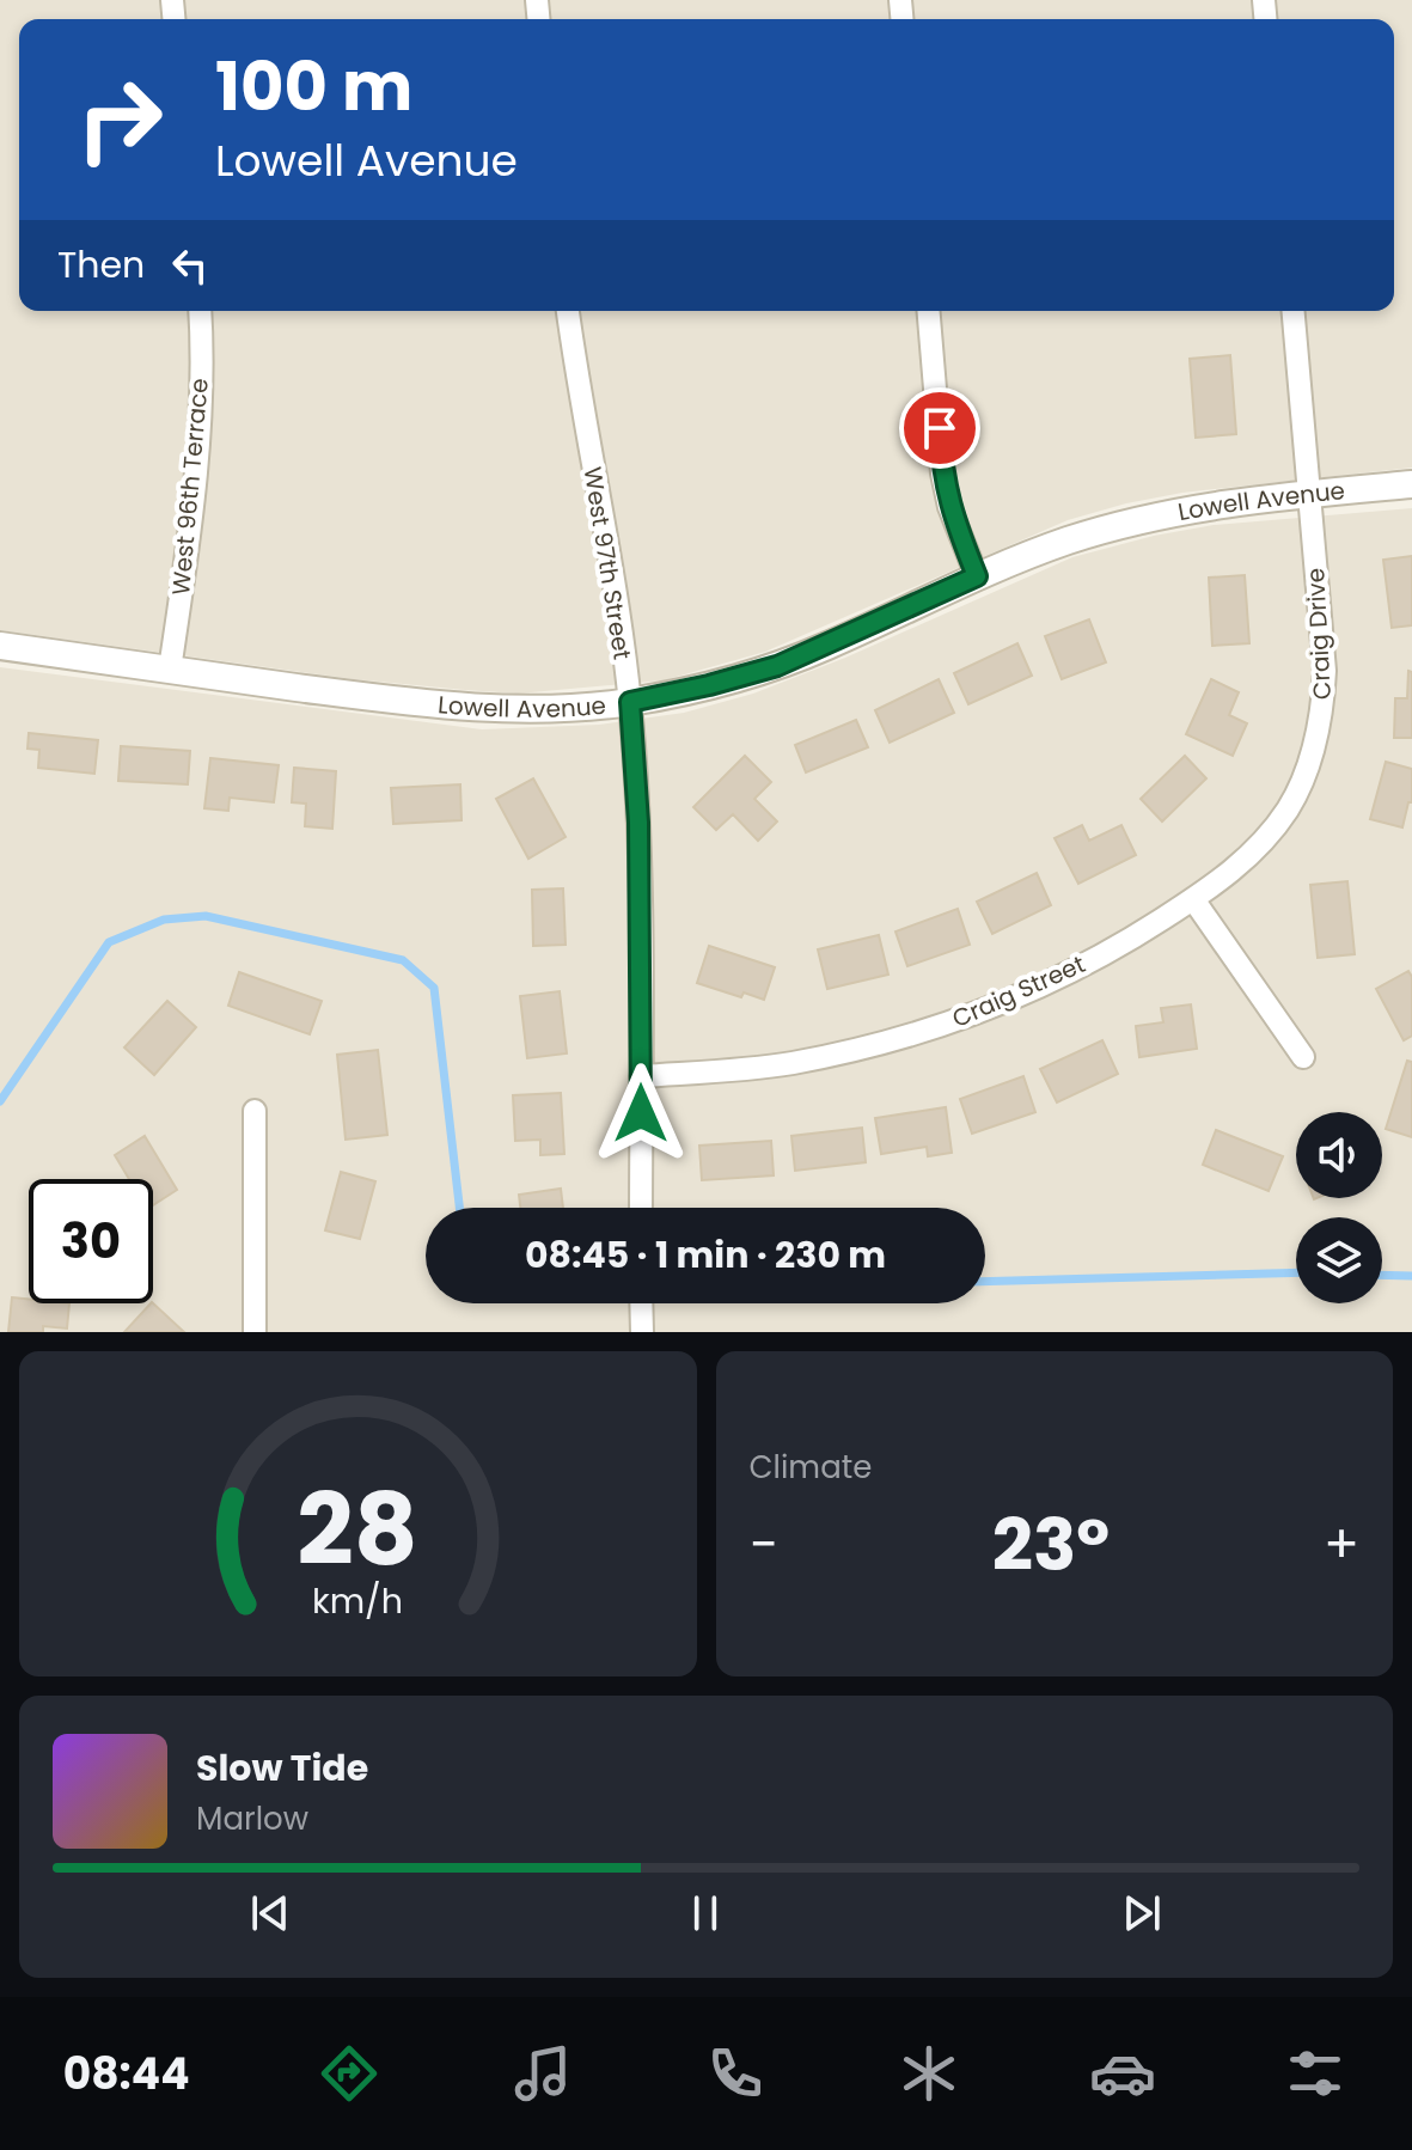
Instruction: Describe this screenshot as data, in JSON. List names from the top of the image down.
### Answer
{
  "streets": {
    "street": [
      "West 96th Terrace",
      "Lowell Avenue",
      "West 97th Street",
      "Craig Drive",
      "Craig Street"
    ]
  },
  "crossings": [
    ["West 96th Terrace", "Lowell Avenue"],
    ["Lowell Avenue", "West 97th Street"],
    ["Lowell Avenue", "Craig Drive"],
    ["West 97th Street", "Craig Street"],
    ["Craig Drive", "Craig Street"]
  ],
  "page": {
    "turn": ["100 m", "Lowell Avenue"],
    "then": "Then",
    "limit": "30",
    "trip": "08:45 · 1 min · 230 m",
    "tile": "Climate",
    "heat": ["−", "23°", "+"],
    "song": ["Slow Tide", "Marlow"],
    "tabs": "08:44",
    "gauge": ["28", "km/h"]
  }
}
